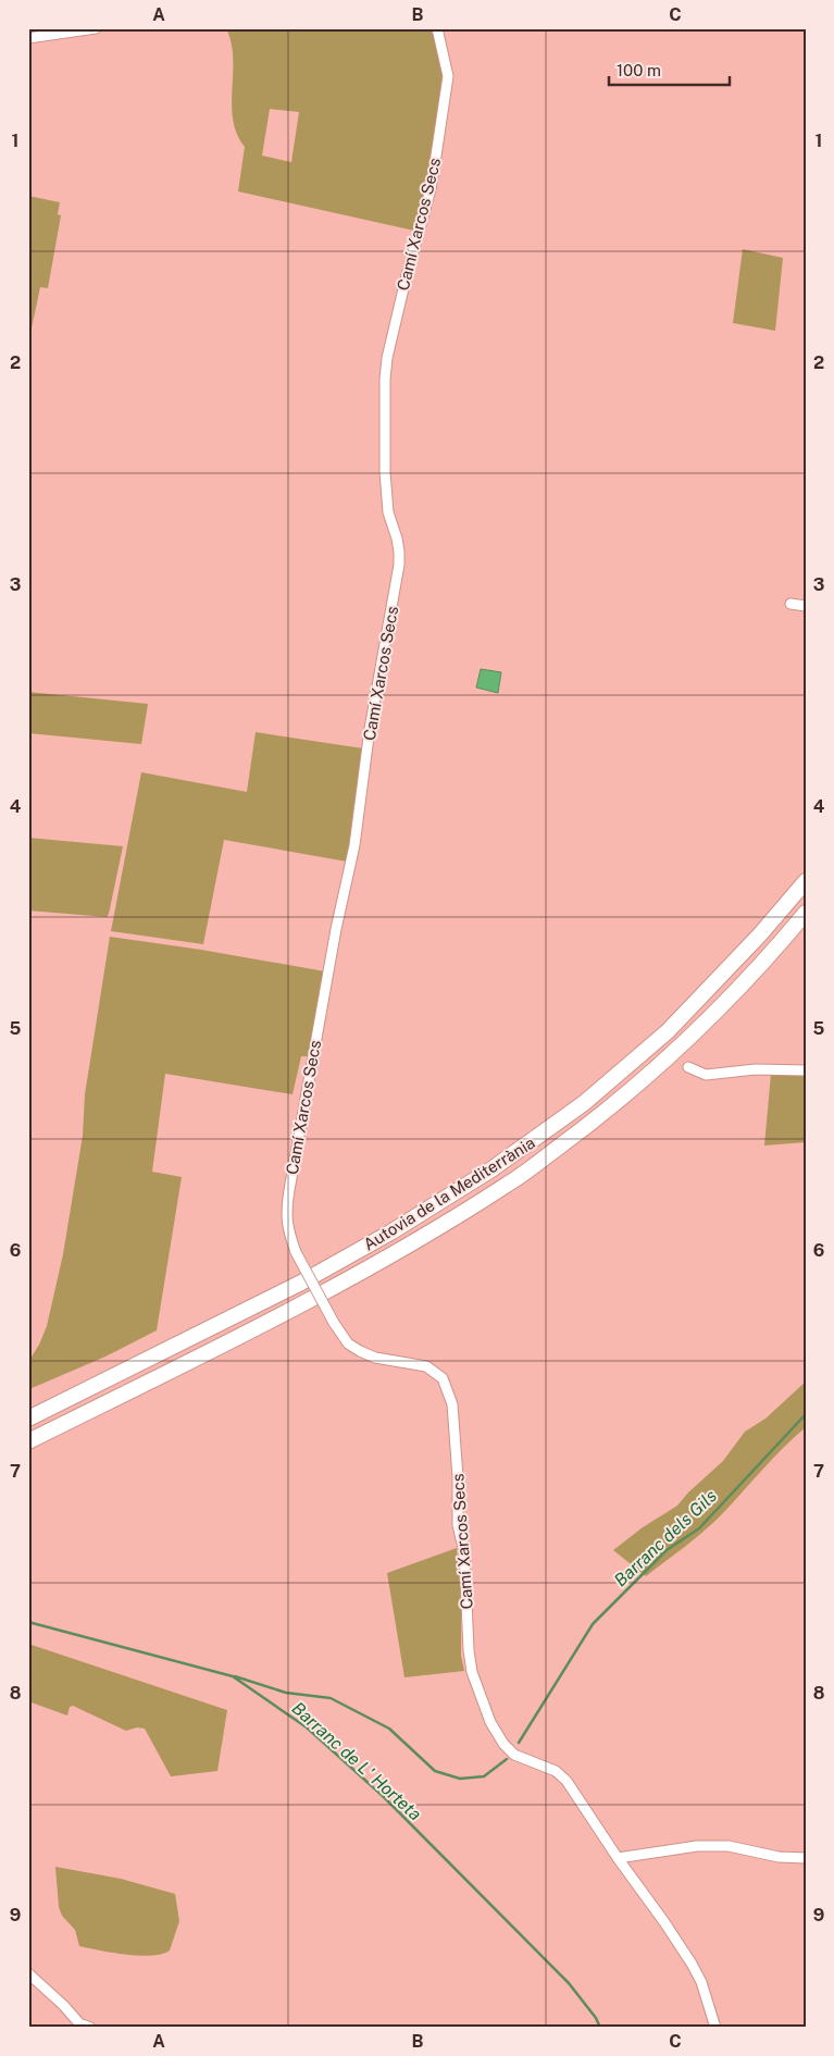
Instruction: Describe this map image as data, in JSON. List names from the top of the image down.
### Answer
{
  "streets": {
    "highway": ["Autovia de la Mediterrània"],
    "street": ["Camí Xarcos Secs"]
  },
  "water": ["Barranc dels Gils", "Barranc de L' Horteta"],
  "scale_bar": "100 m",
  "grid": {
    "columns": ["A", "B", "C"],
    "rows": [
      "1",
      "2",
      "3",
      "4",
      "5",
      "6",
      "7",
      "8",
      "9"
    ]
  }
}
